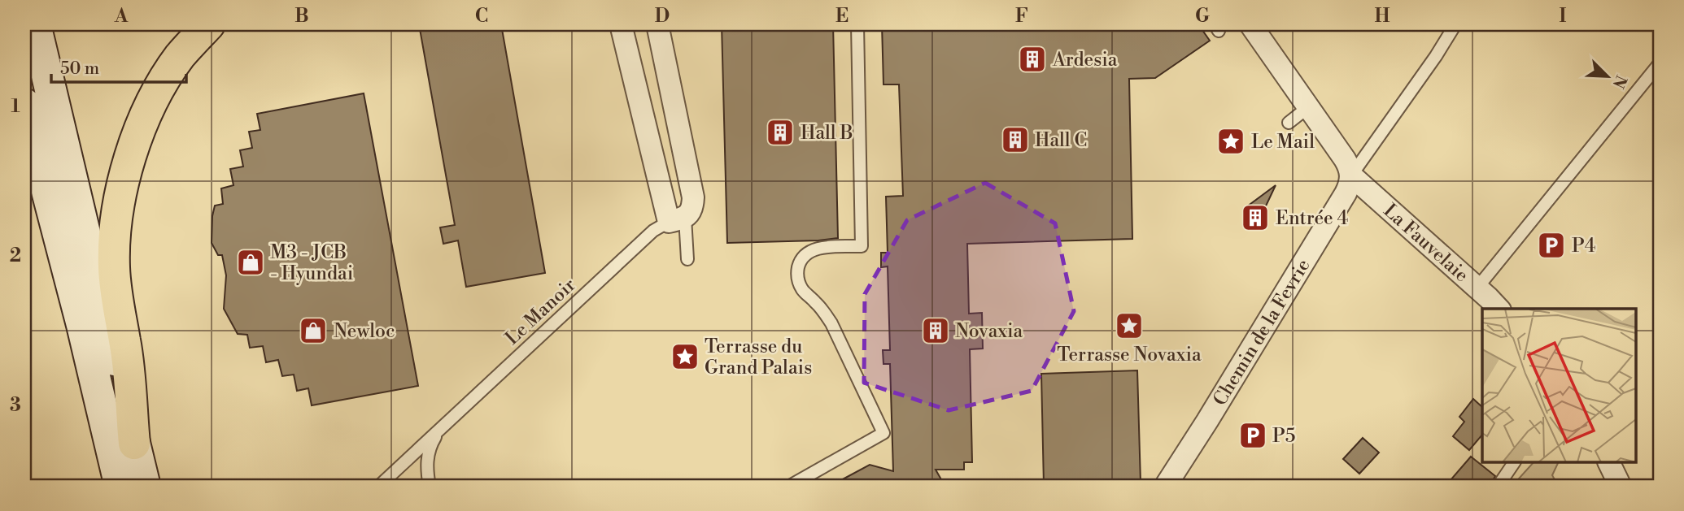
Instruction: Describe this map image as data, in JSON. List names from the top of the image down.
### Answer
{
  "streets": {
    "street": ["La Fauvelaie", "Chemin de la Fevrie"],
    "lane": ["Le Manoir"]
  },
  "crossings": [
    ["La Fauvelaie", "Chemin de la Fevrie"]
  ],
  "places": {
    "building": [
      "Ardesia",
      "Hall B",
      "Hall C",
      "Entrée 4",
      "Novaxia"
    ],
    "place": ["Le Mail", "Terrasse Novaxia", "Terrasse du Grand Palais"],
    "parking": ["P4", "P5"],
    "shop": ["M3 - JCB - Hyundai", "Newloc"]
  },
  "scale_bar": "50 m",
  "north": "bottom right",
  "grid": {
    "columns": [
      "A",
      "B",
      "C",
      "D",
      "E",
      "F",
      "G",
      "H",
      "I"
    ],
    "rows": ["1", "2", "3"]
  }
}
